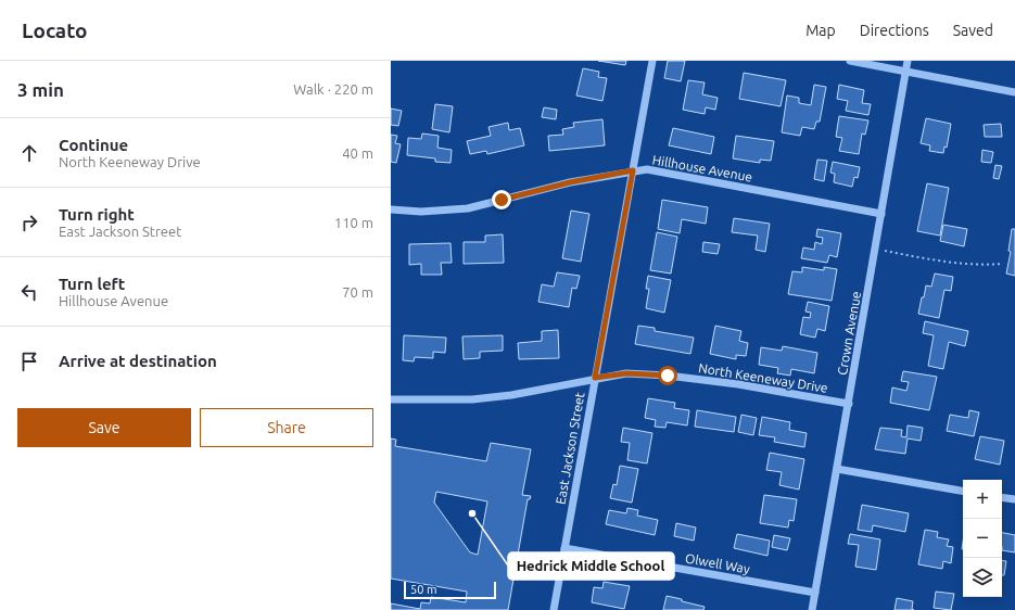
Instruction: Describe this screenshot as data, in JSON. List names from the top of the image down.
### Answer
{
  "streets": {
    "street": [
      "Hillhouse Avenue",
      "Crown Avenue",
      "North Keeneway Drive",
      "East Jackson Street",
      "Olwell Way"
    ]
  },
  "crossings": [
    ["Hillhouse Avenue", "Crown Avenue"],
    ["Hillhouse Avenue", "East Jackson Street"],
    ["Crown Avenue", "North Keeneway Drive"],
    ["Crown Avenue", "Olwell Way"],
    ["North Keeneway Drive", "East Jackson Street"],
    ["East Jackson Street", "Olwell Way"]
  ],
  "places": ["Hedrick Middle School"],
  "scale_bar": "50 m",
  "page": {
    "header": "Locato",
    "nav": ["Map", "Directions", "Saved"],
    "heading": ["3 min", "Walk · 220 m"],
    "list": [
      ["Continue", "North Keeneway Drive", "40 m"],
      ["Turn right", "East Jackson Street", "110 m"],
      ["Turn left", "Hillhouse Avenue", "70 m"],
      "Arrive at destination"
    ],
    "buttons": ["Save", "Share"],
    "map_buttons": ["+", "−"],
    "scale": "50 m"
  }
}
